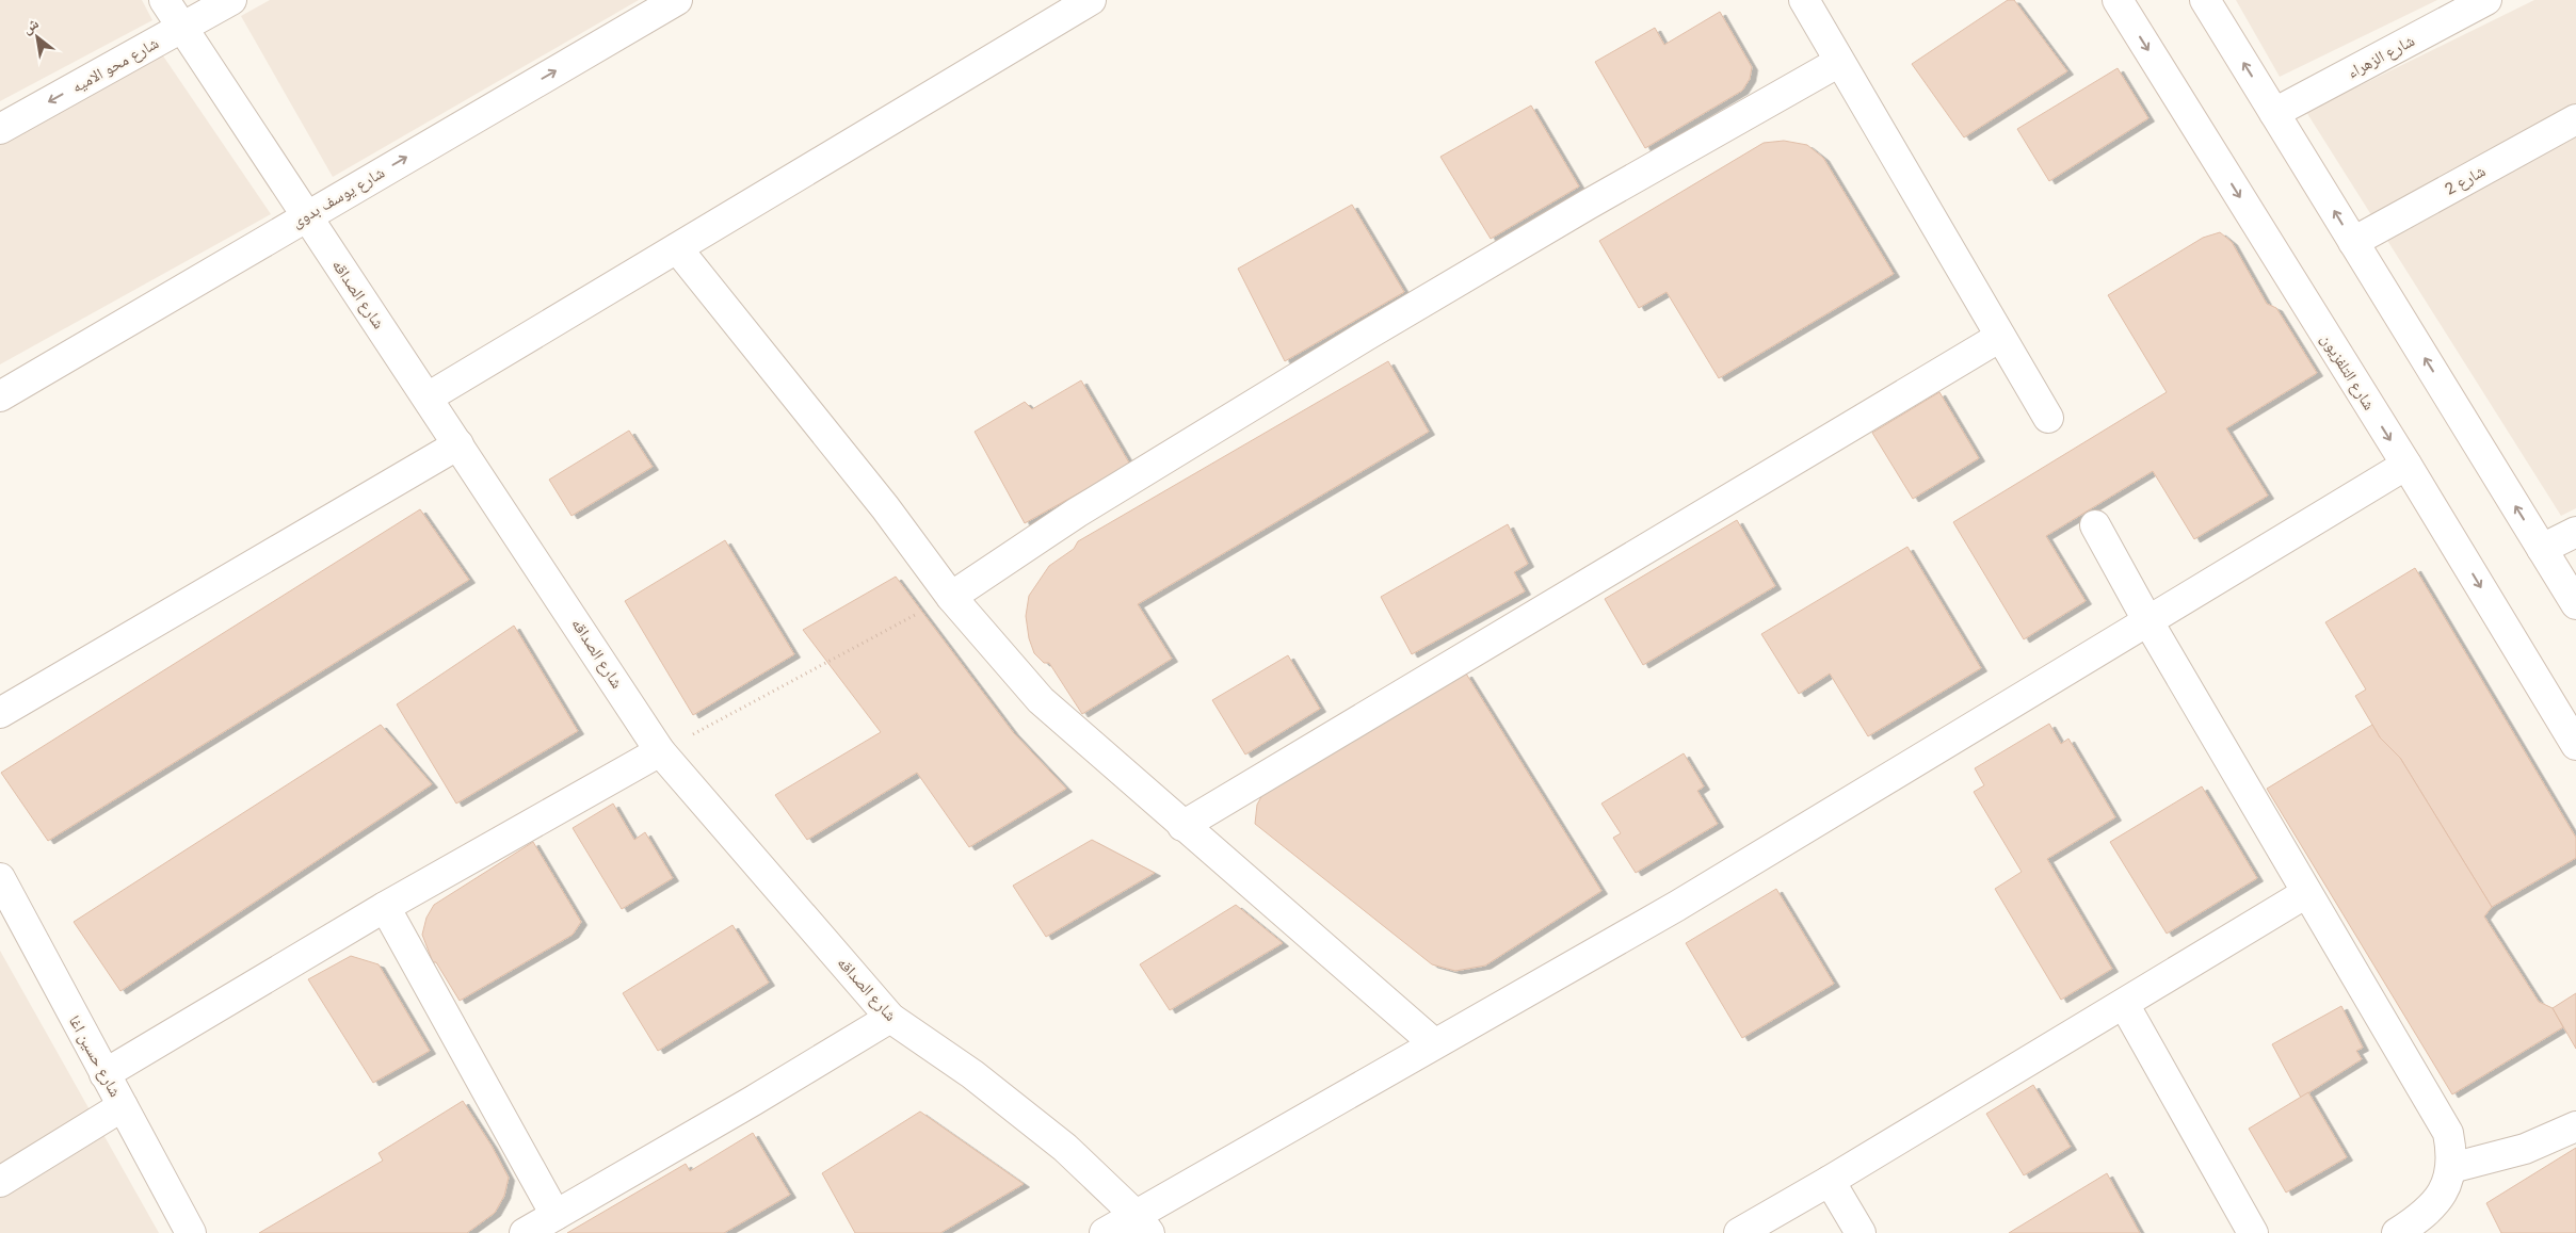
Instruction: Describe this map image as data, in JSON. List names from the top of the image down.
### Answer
{
  "streets": {
    "street": [
      "شارع الزهراء",
      "شارع محو الاميه",
      "شارع 2",
      "شارع يوسف بدوى",
      "شارع الصداقه",
      "شارع التلفزيون",
      "شارع حسين اغا"
    ]
  },
  "crossings": [
    ["شارع محو الاميه", "شارع الصداقه"],
    ["شارع يوسف بدوى", "شارع الصداقه"]
  ],
  "one_way": ["شارع محو الاميه"],
  "north": "top left"
}
